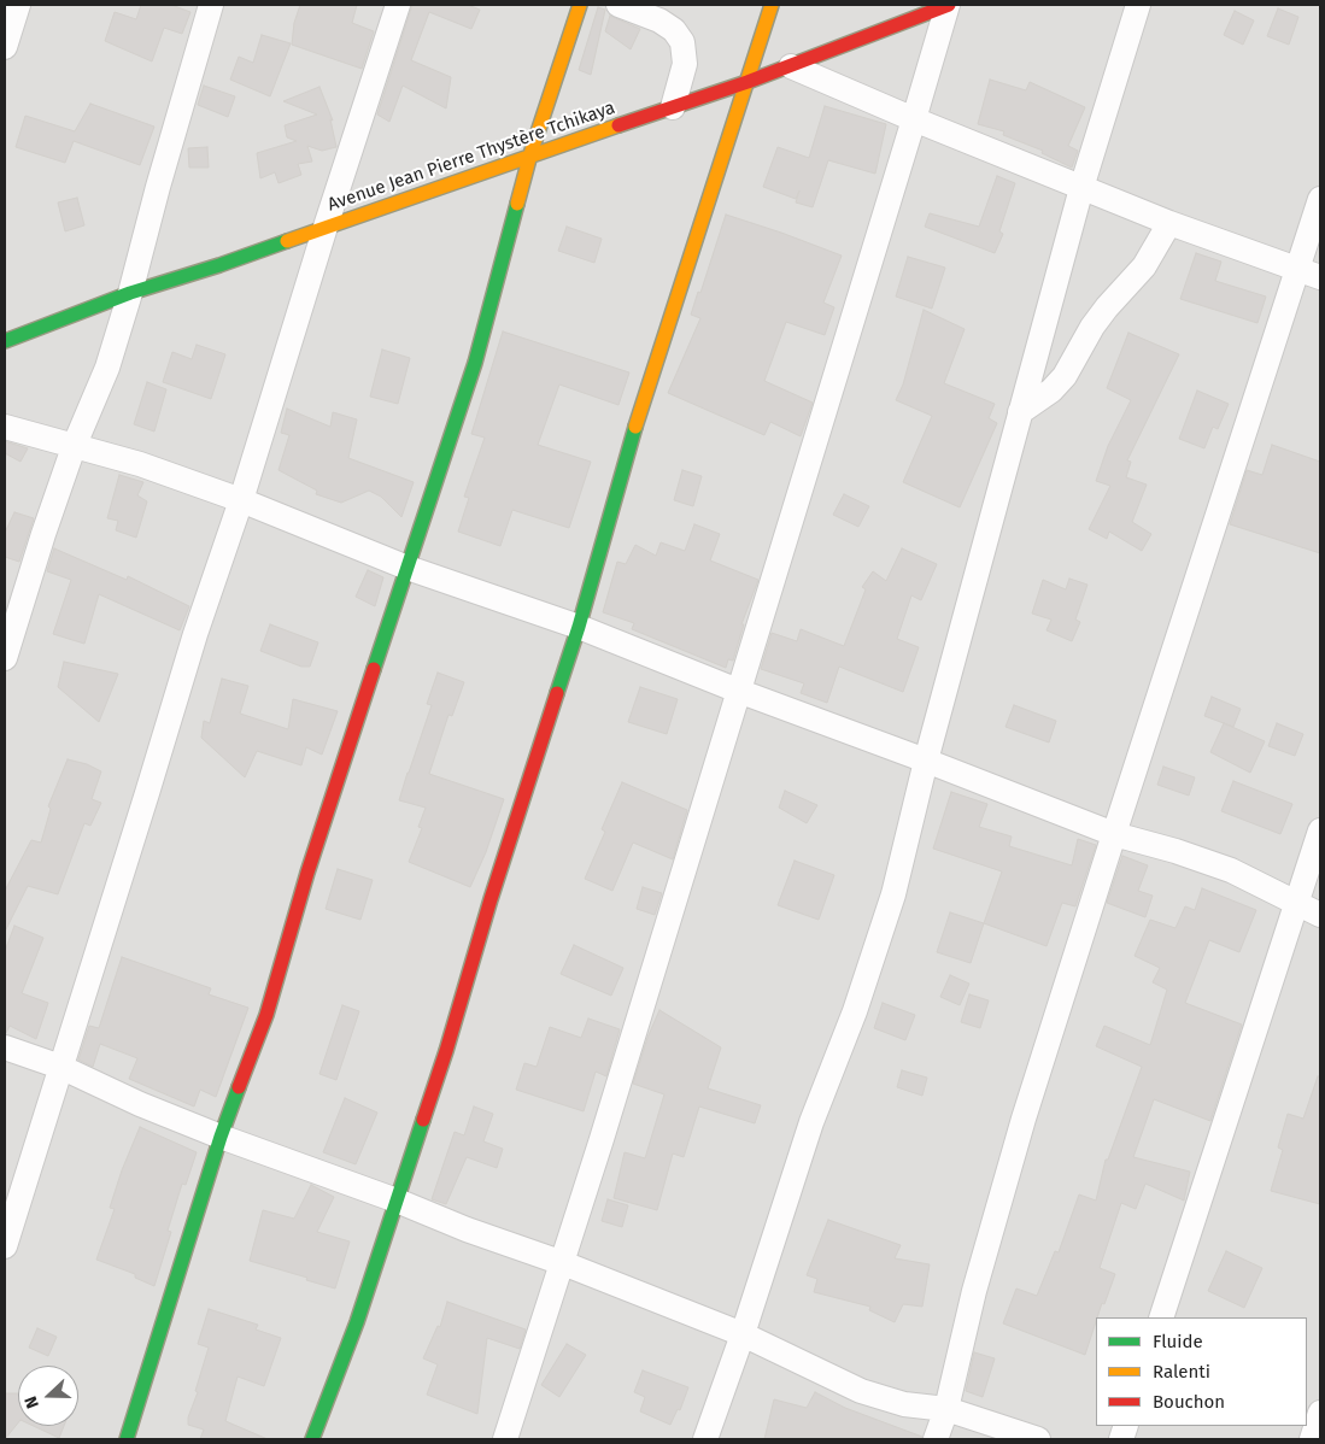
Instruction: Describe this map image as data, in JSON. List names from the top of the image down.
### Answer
{
  "streets": {
    "street": ["Avenue Jean Pierre Thystère Tchikaya"]
  },
  "legend": ["Fluide", "Ralenti", "Bouchon"],
  "north": "left"
}
